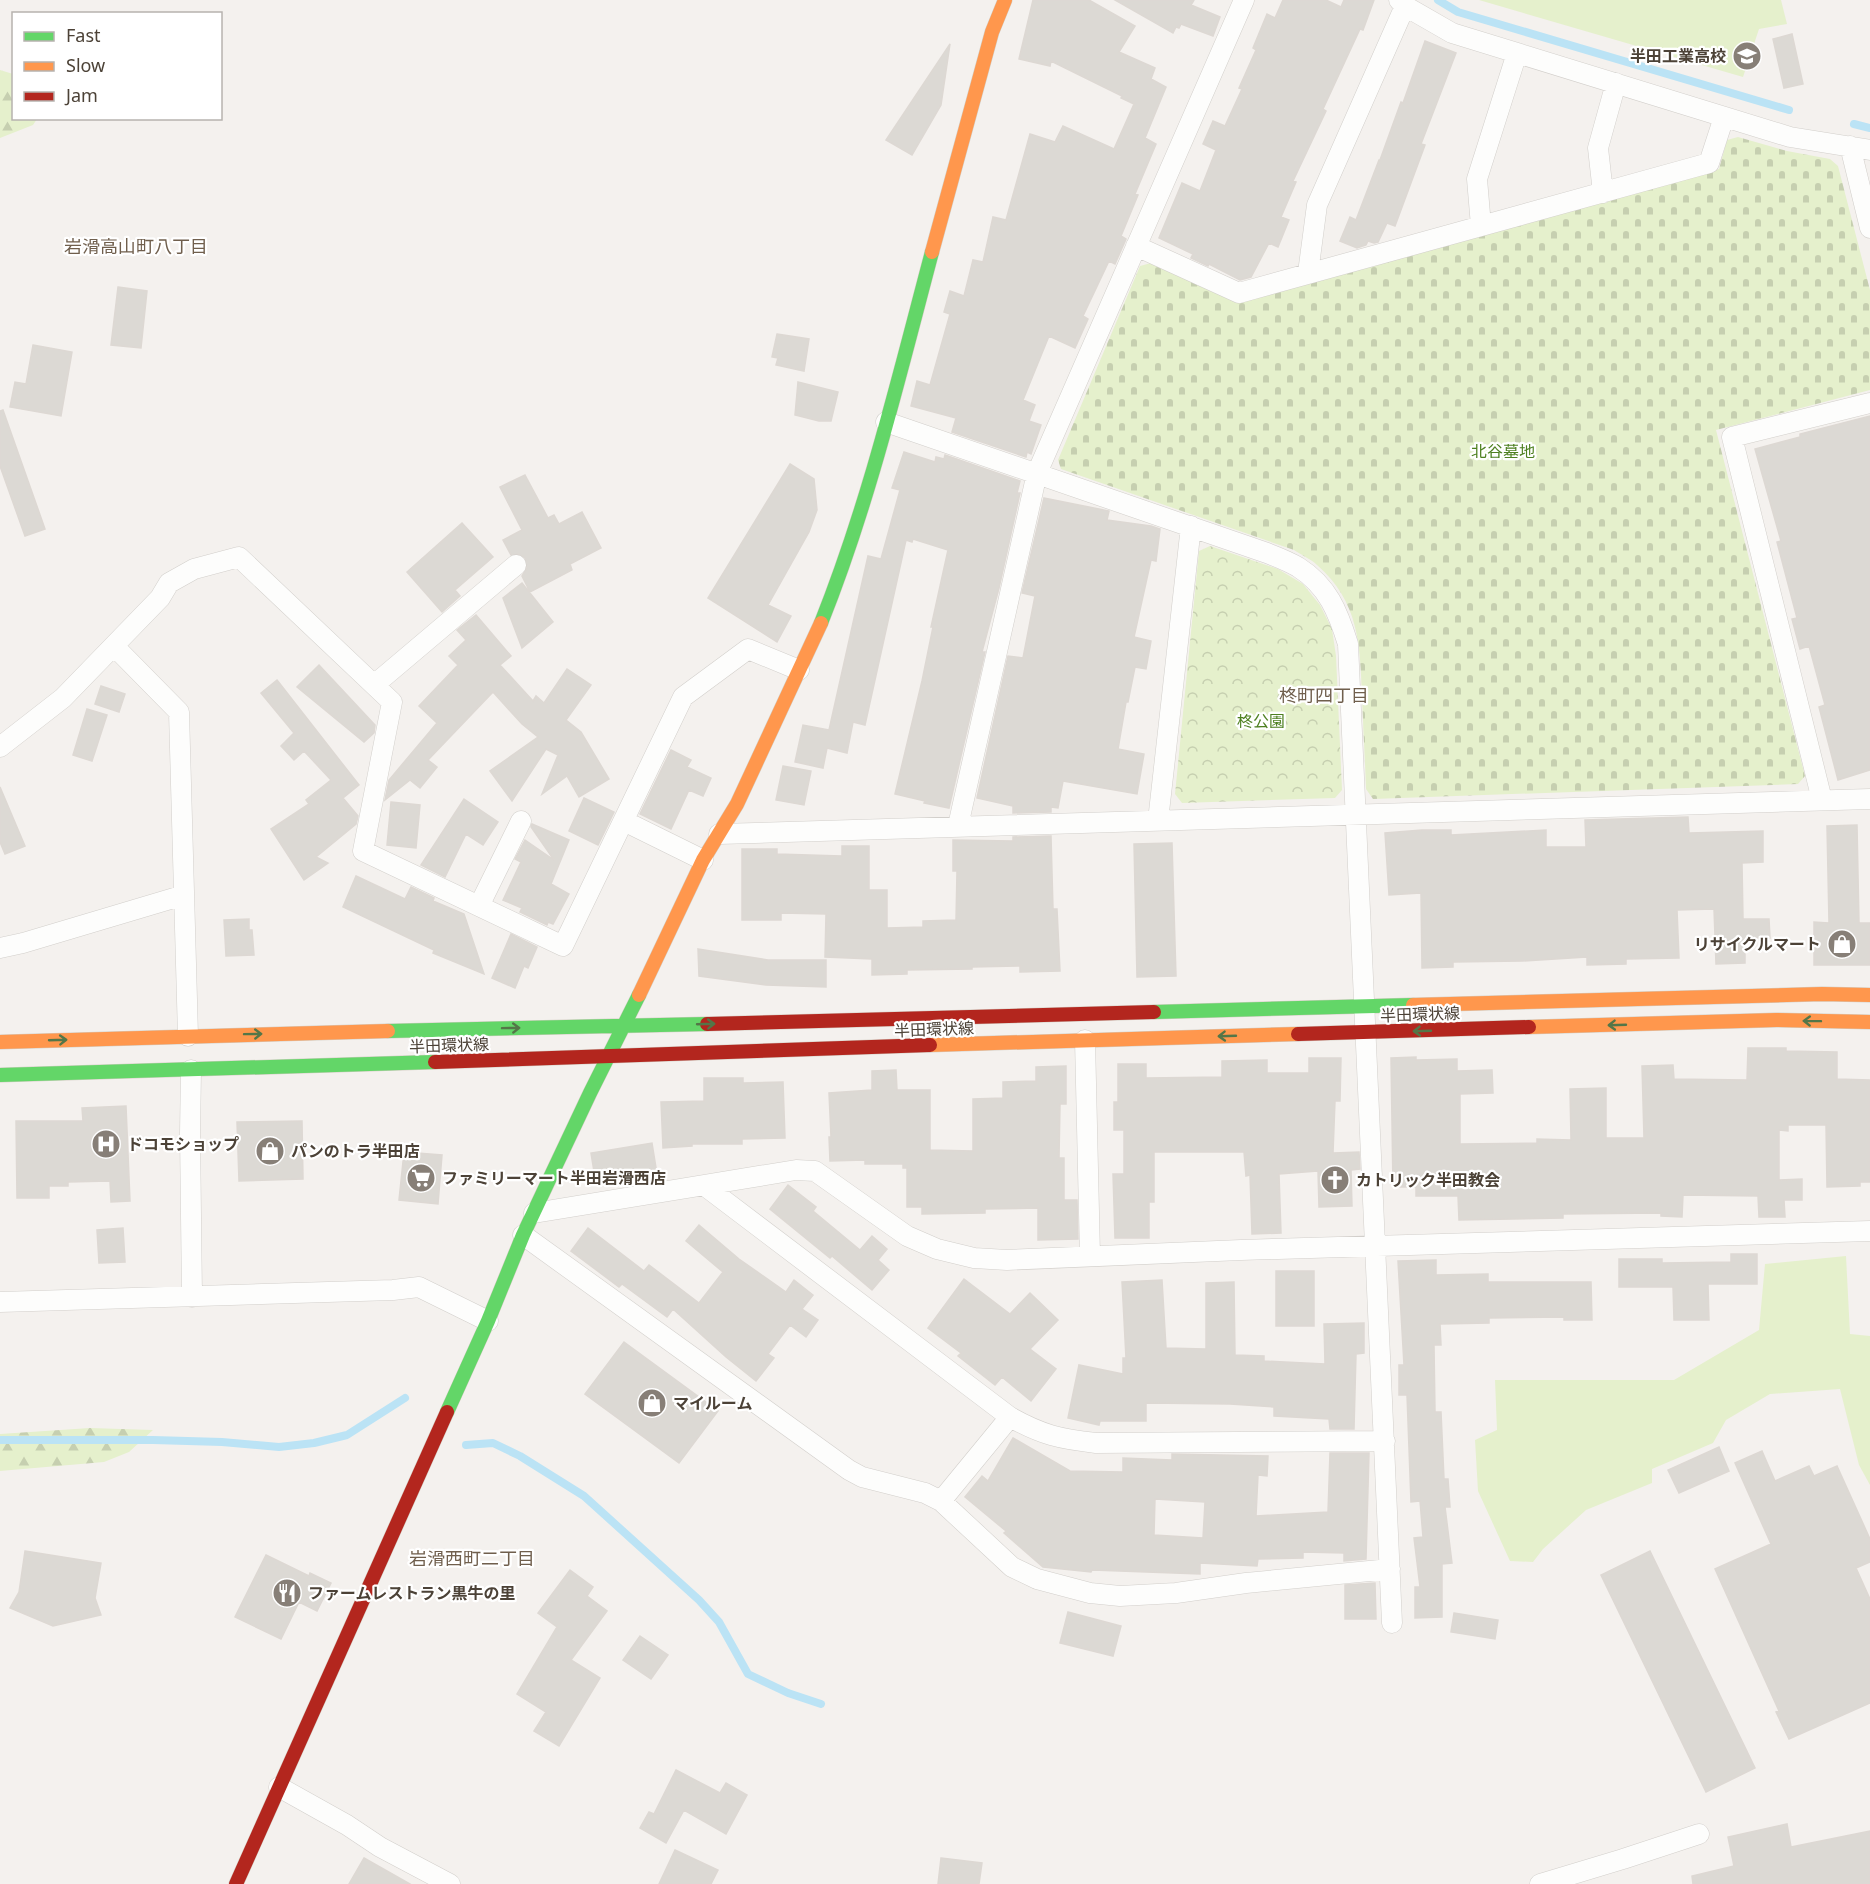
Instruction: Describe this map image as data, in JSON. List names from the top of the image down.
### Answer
{
  "streets": {
    "main road": ["半田環状線"]
  },
  "districts": ["岩滑高山町八丁目", "柊町四丁目", "岩滑西町二丁目"],
  "parks": ["北谷墓地", "柊公園"],
  "places": {
    "school or university": ["半田工業高校"],
    "shop": ["リサイクルマート", "パンのトラ半田店", "マイルーム"],
    "hospital": ["ドコモショップ"],
    "supermarket": ["ファミリーマート半田岩滑西店"],
    "church": ["カトリック半田教会"],
    "restaurant": ["ファームレストラン黒牛の里"]
  },
  "legend": ["Fast", "Slow", "Jam"]
}
